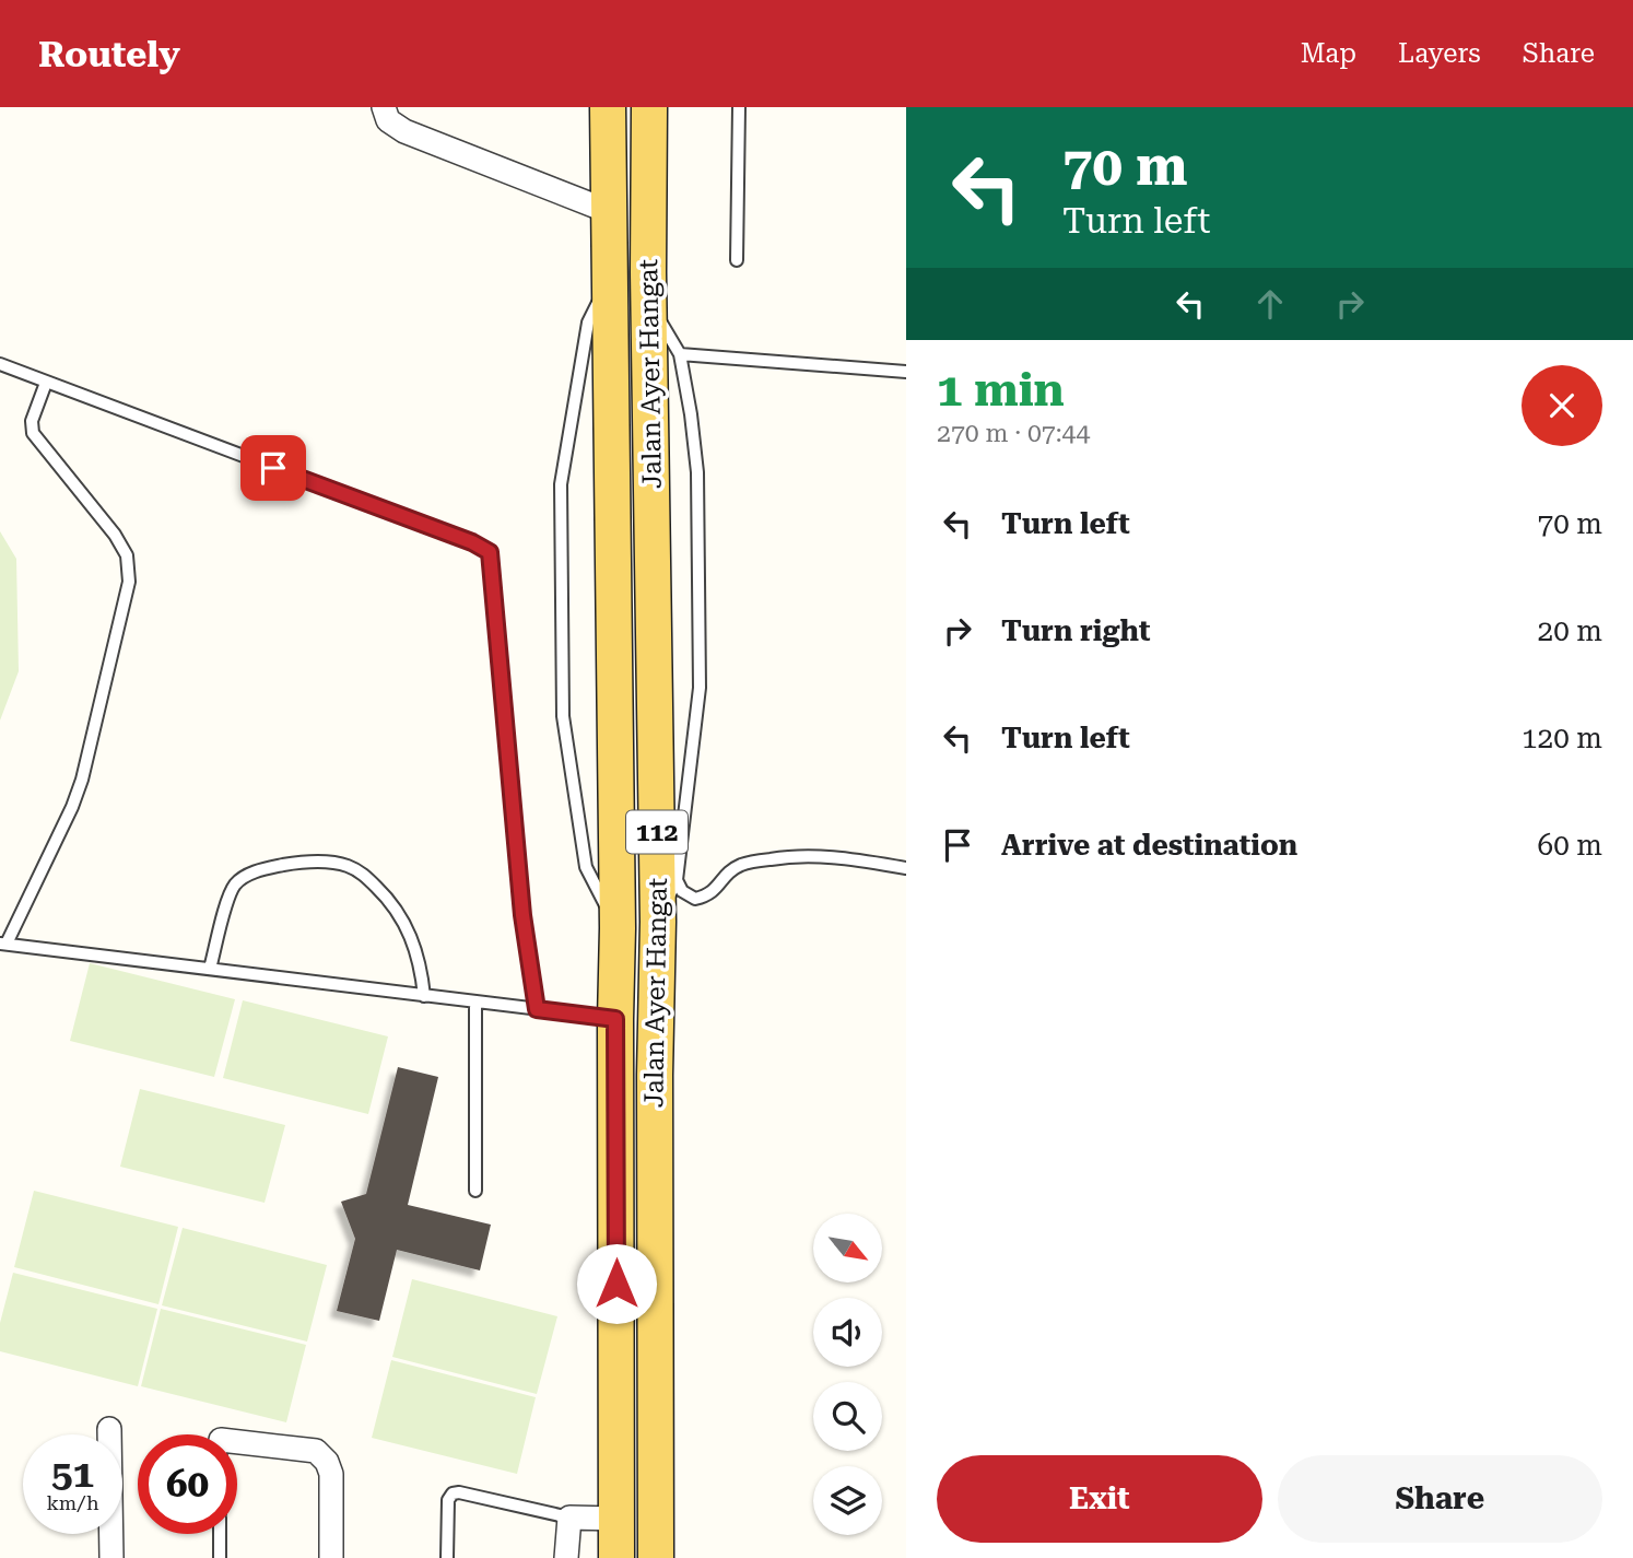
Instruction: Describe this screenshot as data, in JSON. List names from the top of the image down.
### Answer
{
  "streets": {
    "main road": ["Jalan Ayer Hangat", "112"]
  },
  "north": "bottom right",
  "page": {
    "header": "Routely",
    "nav": ["Map", "Layers", "Share"],
    "turn": ["70 m", "Turn left"],
    "heading": ["1 min", "270 m · 07:44"],
    "list": [
      {
        "name": "Turn left",
        "value": "70 m"
      },
      {
        "name": "Turn right",
        "value": "20 m"
      },
      {
        "name": "Turn left",
        "value": "120 m"
      },
      {
        "name": "Arrive at destination",
        "value": "60 m"
      }
    ],
    "speed": "51 km/h",
    "limit": "60",
    "buttons": ["Exit", "Share"]
  }
}
